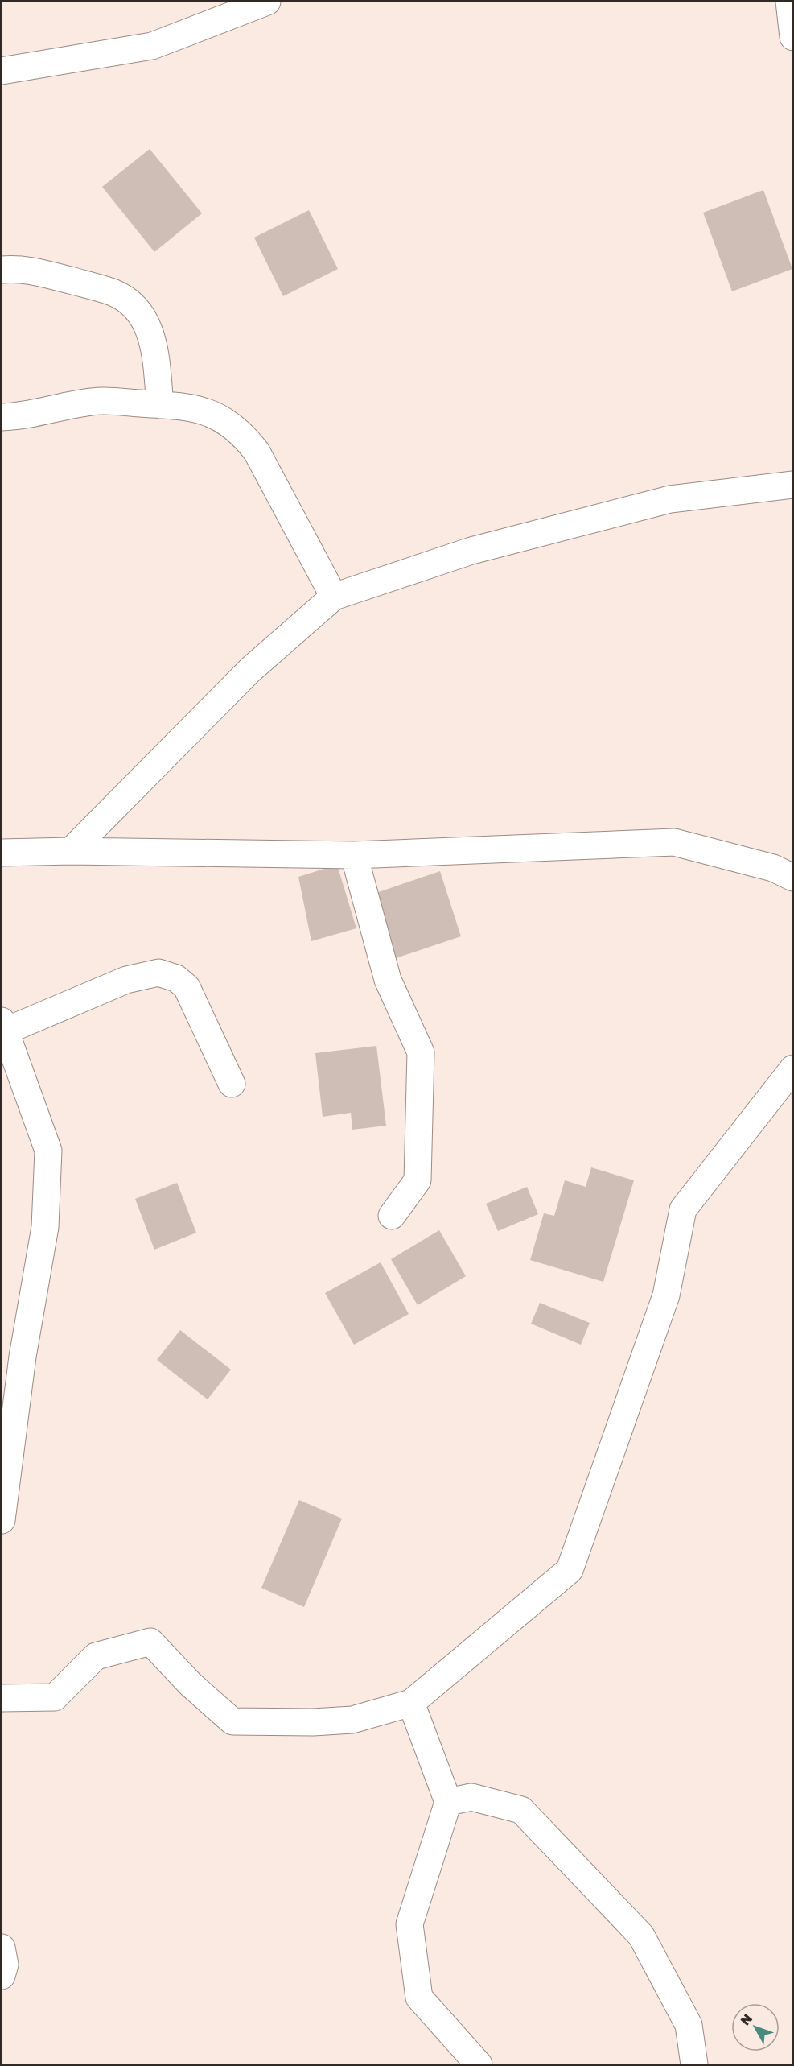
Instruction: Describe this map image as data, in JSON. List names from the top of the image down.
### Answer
{
  "north": "top left"
}
